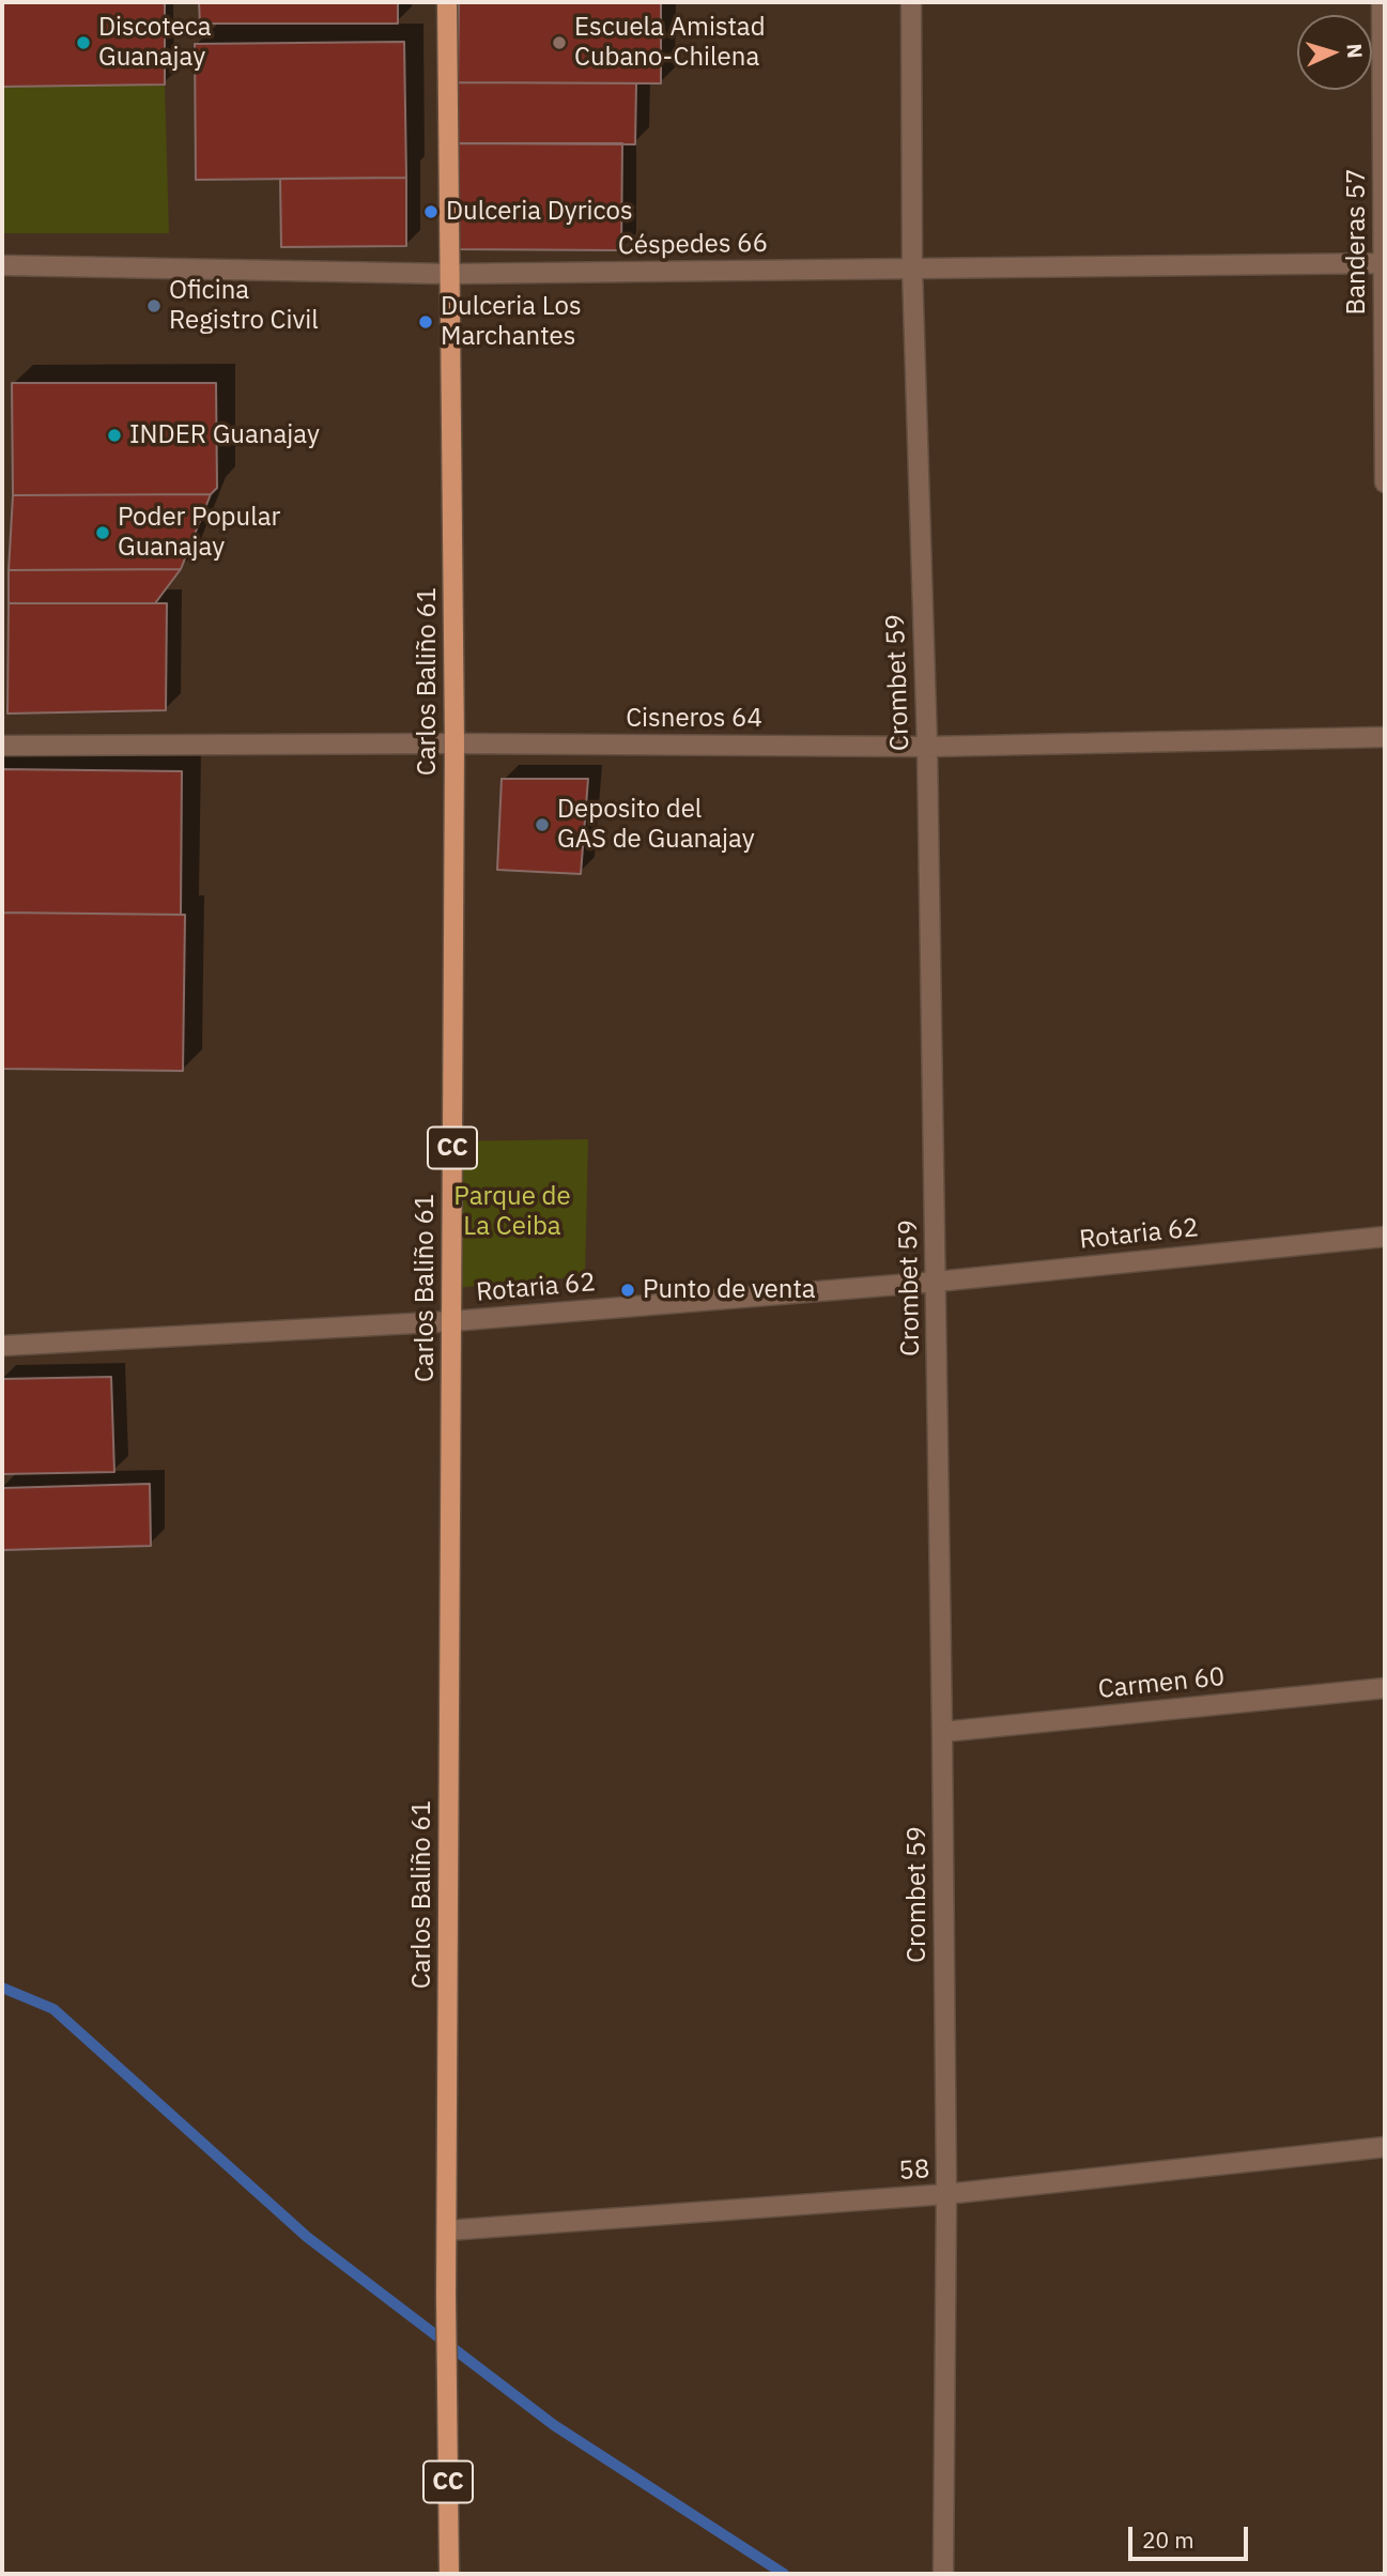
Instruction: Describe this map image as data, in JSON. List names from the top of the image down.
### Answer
{
  "streets": {
    "main road": ["Carlos Baliño 61", "CC"],
    "street": [
      "Banderas 57",
      "Céspedes 66",
      "Crombet 59",
      "Cisneros 64",
      "Rotaria 62",
      "Carmen 60",
      "58"
    ]
  },
  "crossings": [
    ["Banderas 57", "Céspedes 66"],
    ["Céspedes 66", "Carlos Baliño 61"],
    ["Céspedes 66", "Crombet 59"],
    ["Carlos Baliño 61", "Cisneros 64"],
    ["Carlos Baliño 61", "Rotaria 62"],
    ["Carlos Baliño 61", "58"],
    ["Crombet 59", "Cisneros 64"],
    ["Crombet 59", "Rotaria 62"],
    ["Crombet 59", "Carmen 60"],
    ["Crombet 59", "58"]
  ],
  "parks": ["Parque de La Ceiba"],
  "places": [
    "Discoteca Guanajay",
    "Escuela Amistad Cubano-Chilena",
    "Dulceria Dyricos",
    "Oficina Registro Civil",
    "Dulceria Los Marchantes",
    "INDER Guanajay",
    "Poder Popular Guanajay",
    "Deposito del GAS de Guanajay",
    "Punto de venta"
  ],
  "scale_bar": "20 m",
  "north": "right"
}
